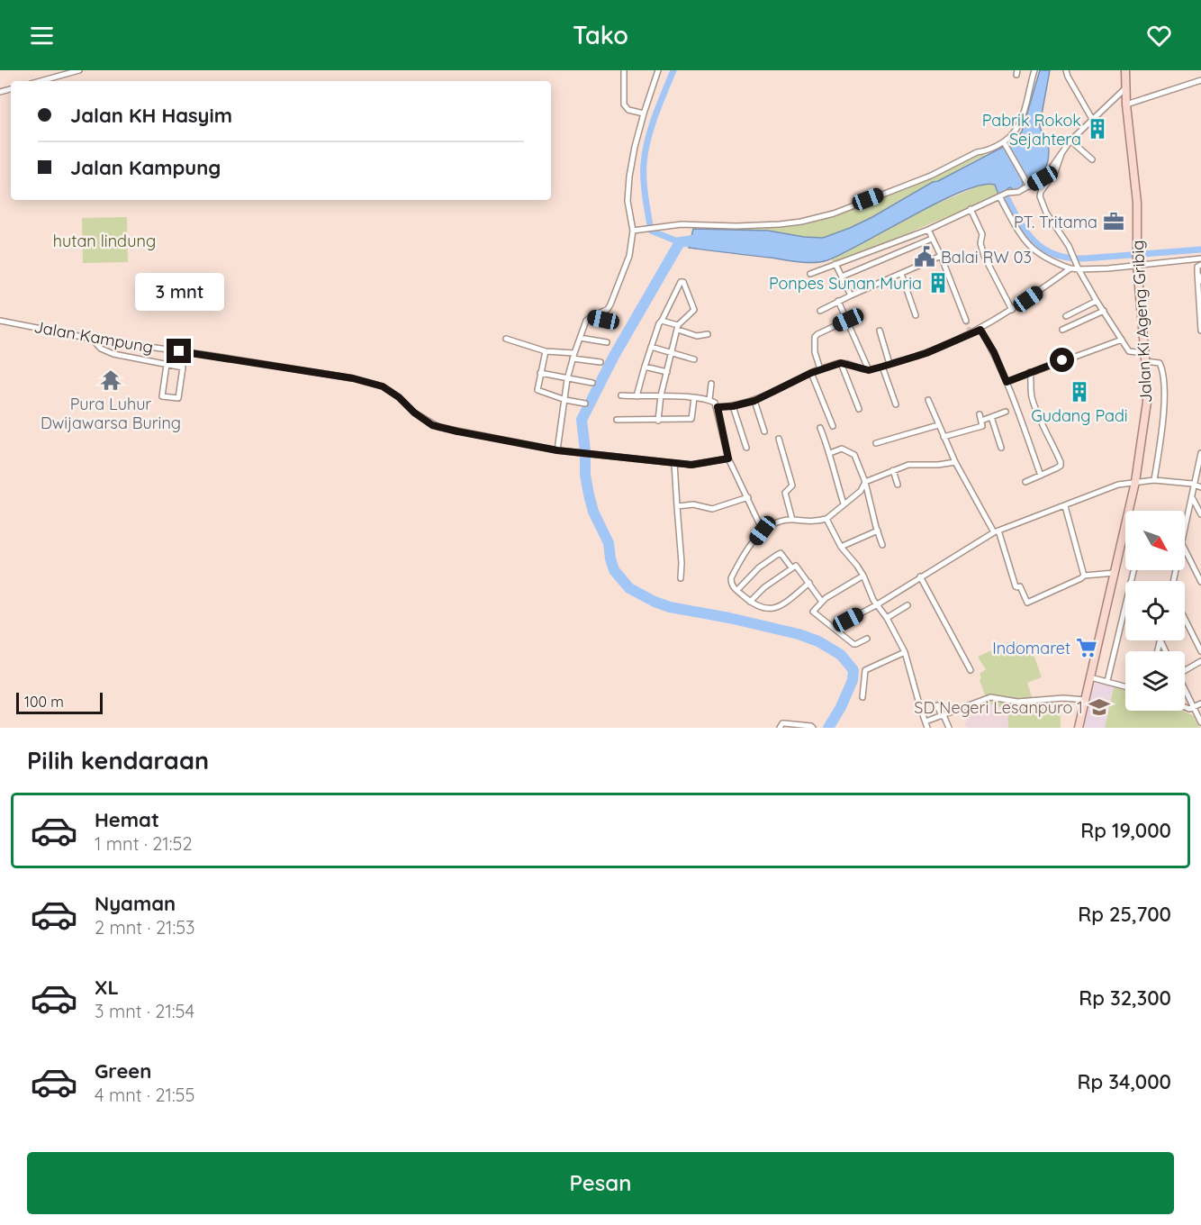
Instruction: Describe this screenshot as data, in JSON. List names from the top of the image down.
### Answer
{
  "streets": {
    "main road": ["Jalan Ki Ageng Gribig"],
    "street": ["Jalan Kampung"]
  },
  "parks": ["hutan lindung"],
  "places": {
    "building": ["Pabrik Rokok Sejahtera", "Ponpes Sunan Muria", "Gudang Padi"],
    "office": ["PT. Tritama"],
    "public building": ["Balai RW 03"],
    "temple": ["Pura Luhur Dwijawarsa Buring"],
    "supermarket": ["Indomaret"],
    "school or university": ["SD Negeri Lesanpuro 1"]
  },
  "scale_bar": "100 m",
  "north": "bottom right",
  "page": {
    "header": "Tako",
    "banner": ["Jalan KH Hasyim", "Jalan Kampung"],
    "bubble": "3 mnt",
    "scale": "100 m",
    "heading": "Pilih kendaraan",
    "list": [
      {
        "name": "Hemat",
        "note": "1 mnt · 21:52",
        "value": "Rp 19,000"
      },
      {
        "name": "Nyaman",
        "note": "2 mnt · 21:53",
        "value": "Rp 25,700"
      },
      {
        "name": "XL",
        "note": "3 mnt · 21:54",
        "value": "Rp 32,300"
      },
      {
        "name": "Green",
        "note": "4 mnt · 21:55",
        "value": "Rp 34,000"
      }
    ],
    "buttons": "Pesan"
  }
}
